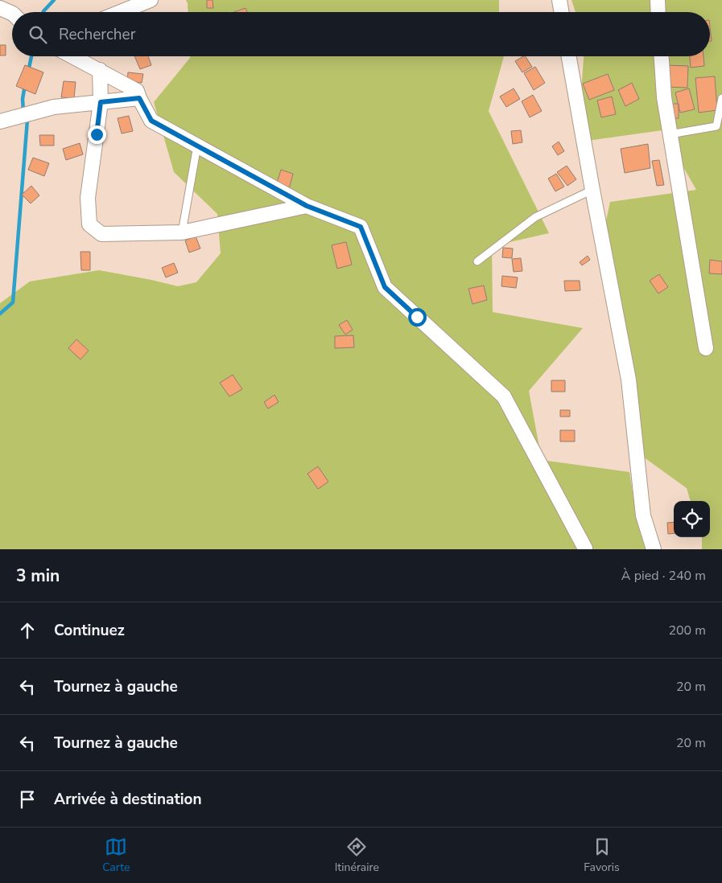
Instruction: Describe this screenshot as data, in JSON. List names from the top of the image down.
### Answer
{
  "page": {
    "search": "Rechercher",
    "heading": ["3 min", "À pied · 240 m"],
    "list": [
      ["Continuez", "200 m"],
      ["Tournez à gauche", "20 m"],
      ["Tournez à gauche", "20 m"],
      "Arrivée à destination"
    ],
    "nav": ["Carte", "Itinéraire", "Favoris"]
  }
}
